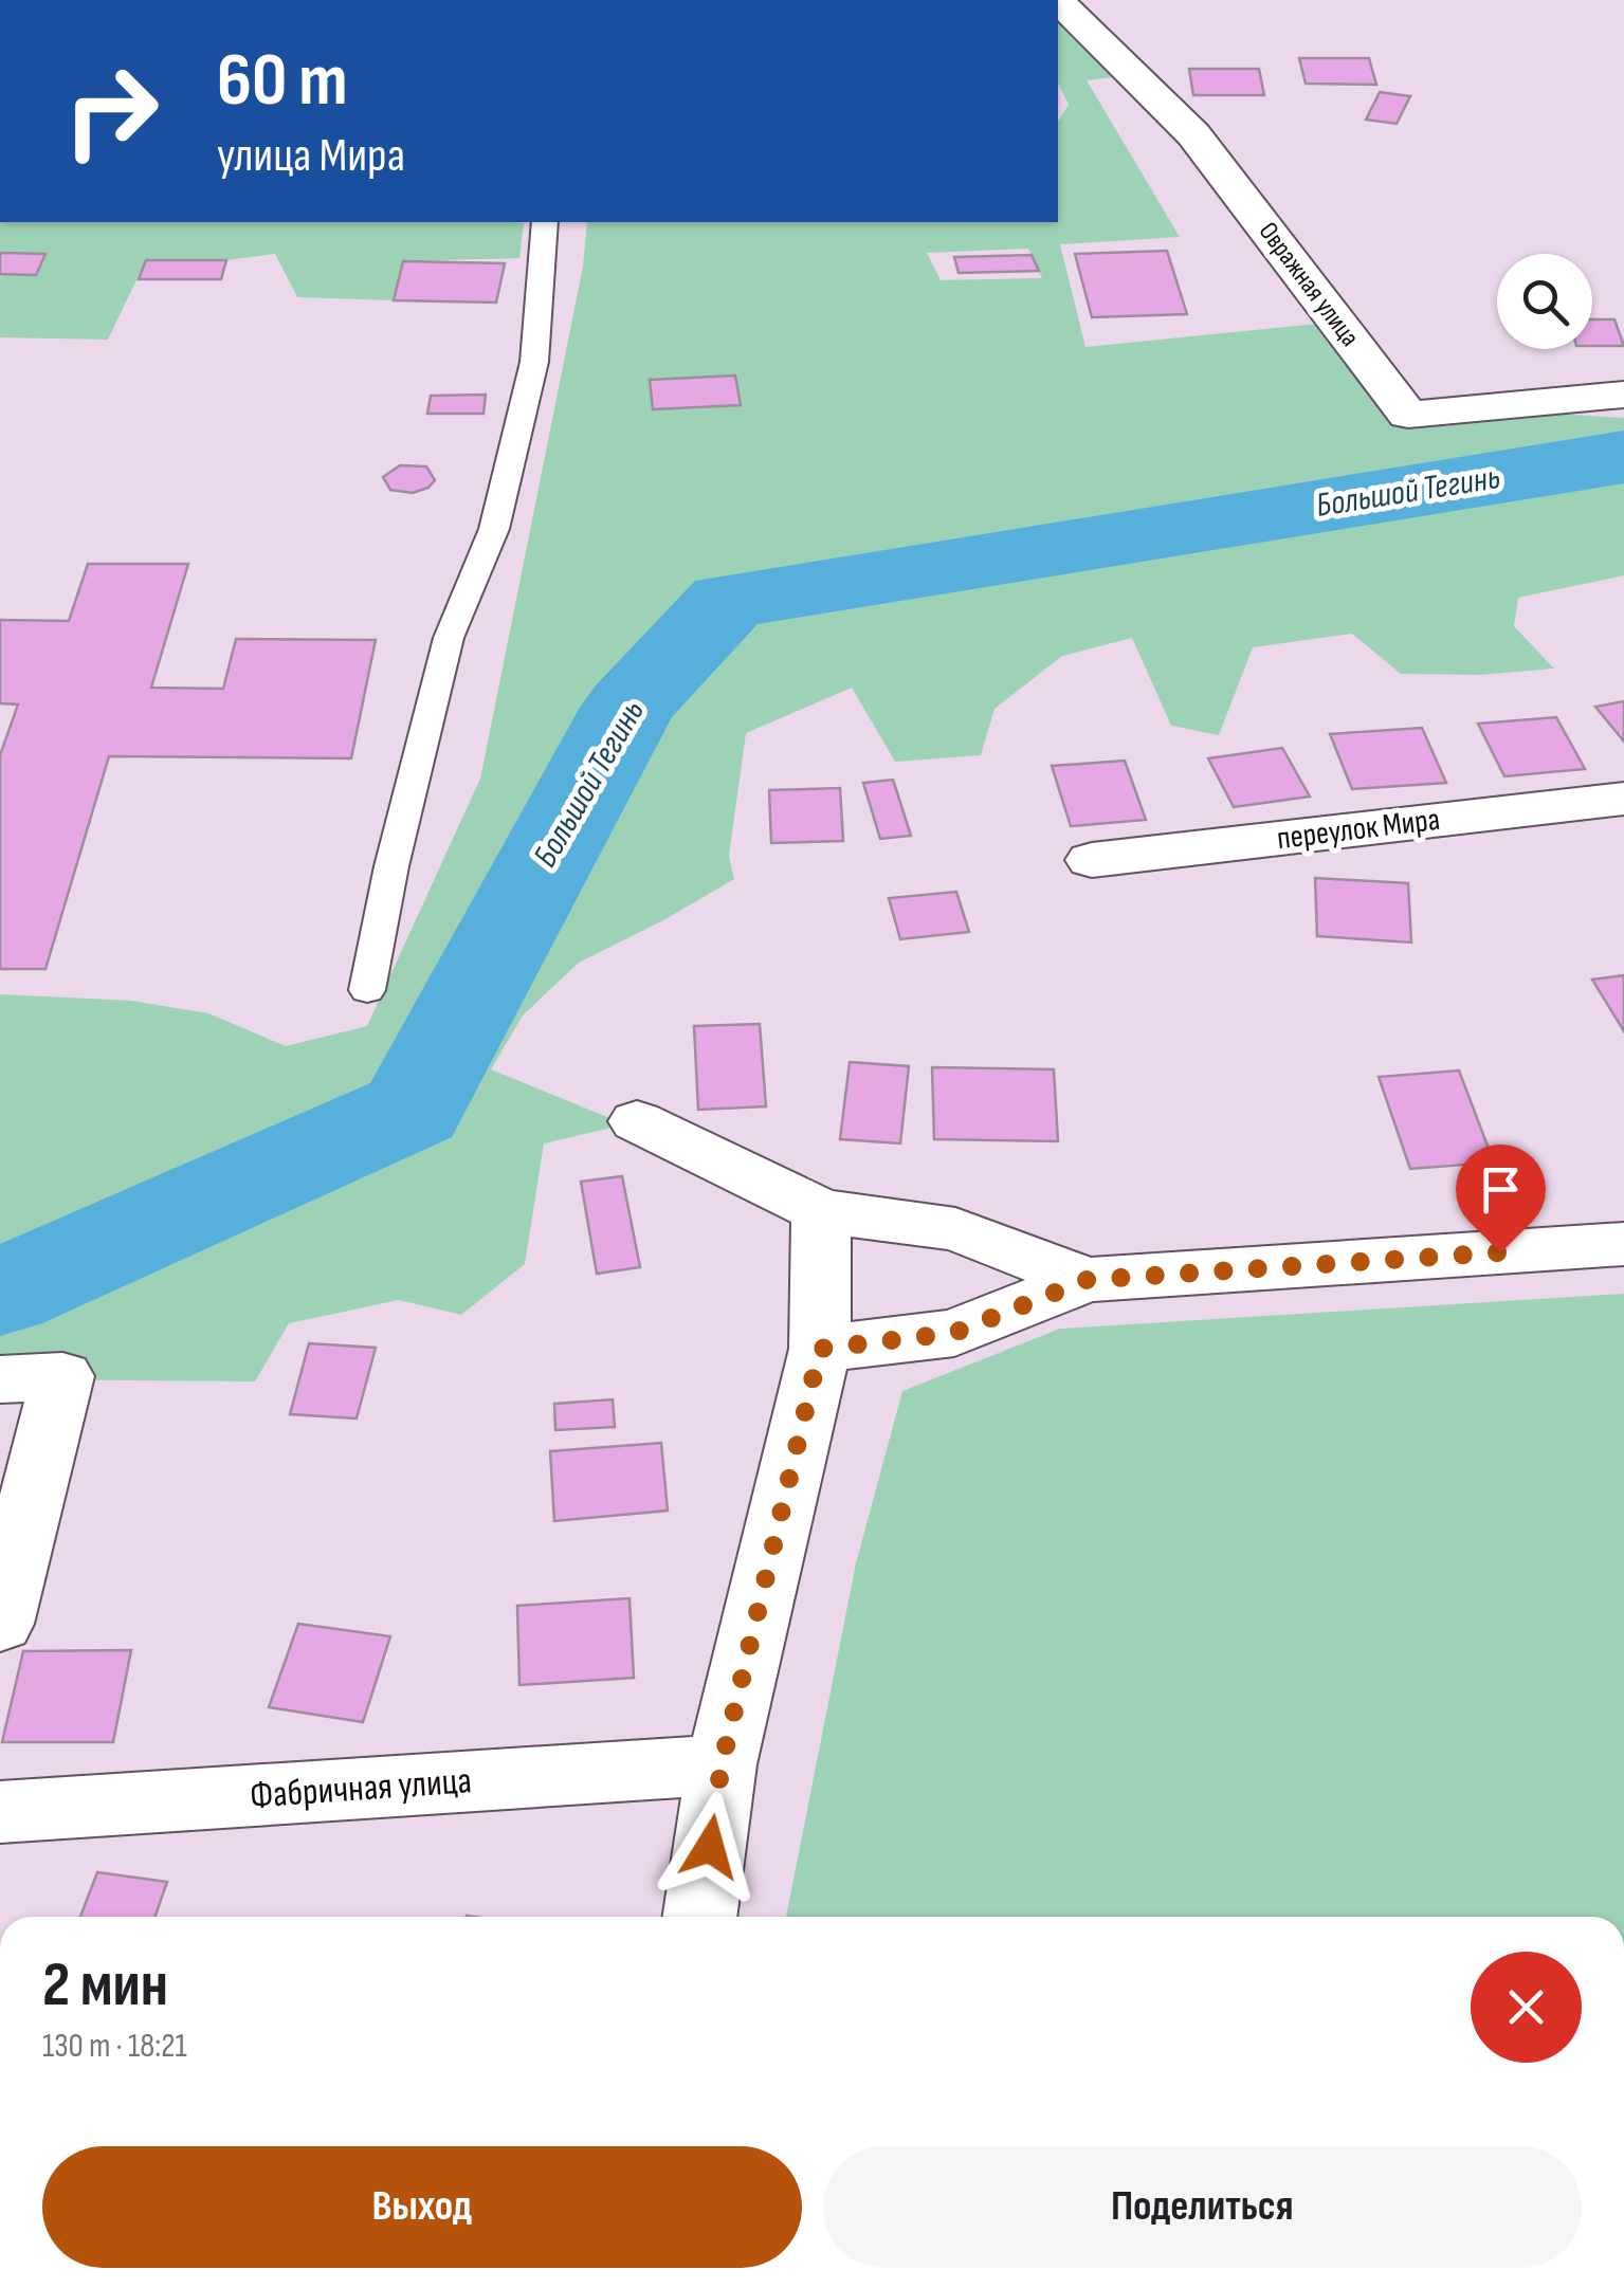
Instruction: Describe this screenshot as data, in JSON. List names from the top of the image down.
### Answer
{
  "streets": {
    "street": ["Овражная улица", "переулок Мира", "Фабричная улица"]
  },
  "water": ["Большой Тегинь"],
  "page": {
    "turn": ["60 m", "улица Мира"],
    "heading": ["2 мин", "130 m · 18:21"],
    "buttons": ["Выход", "Поделиться"]
  }
}
